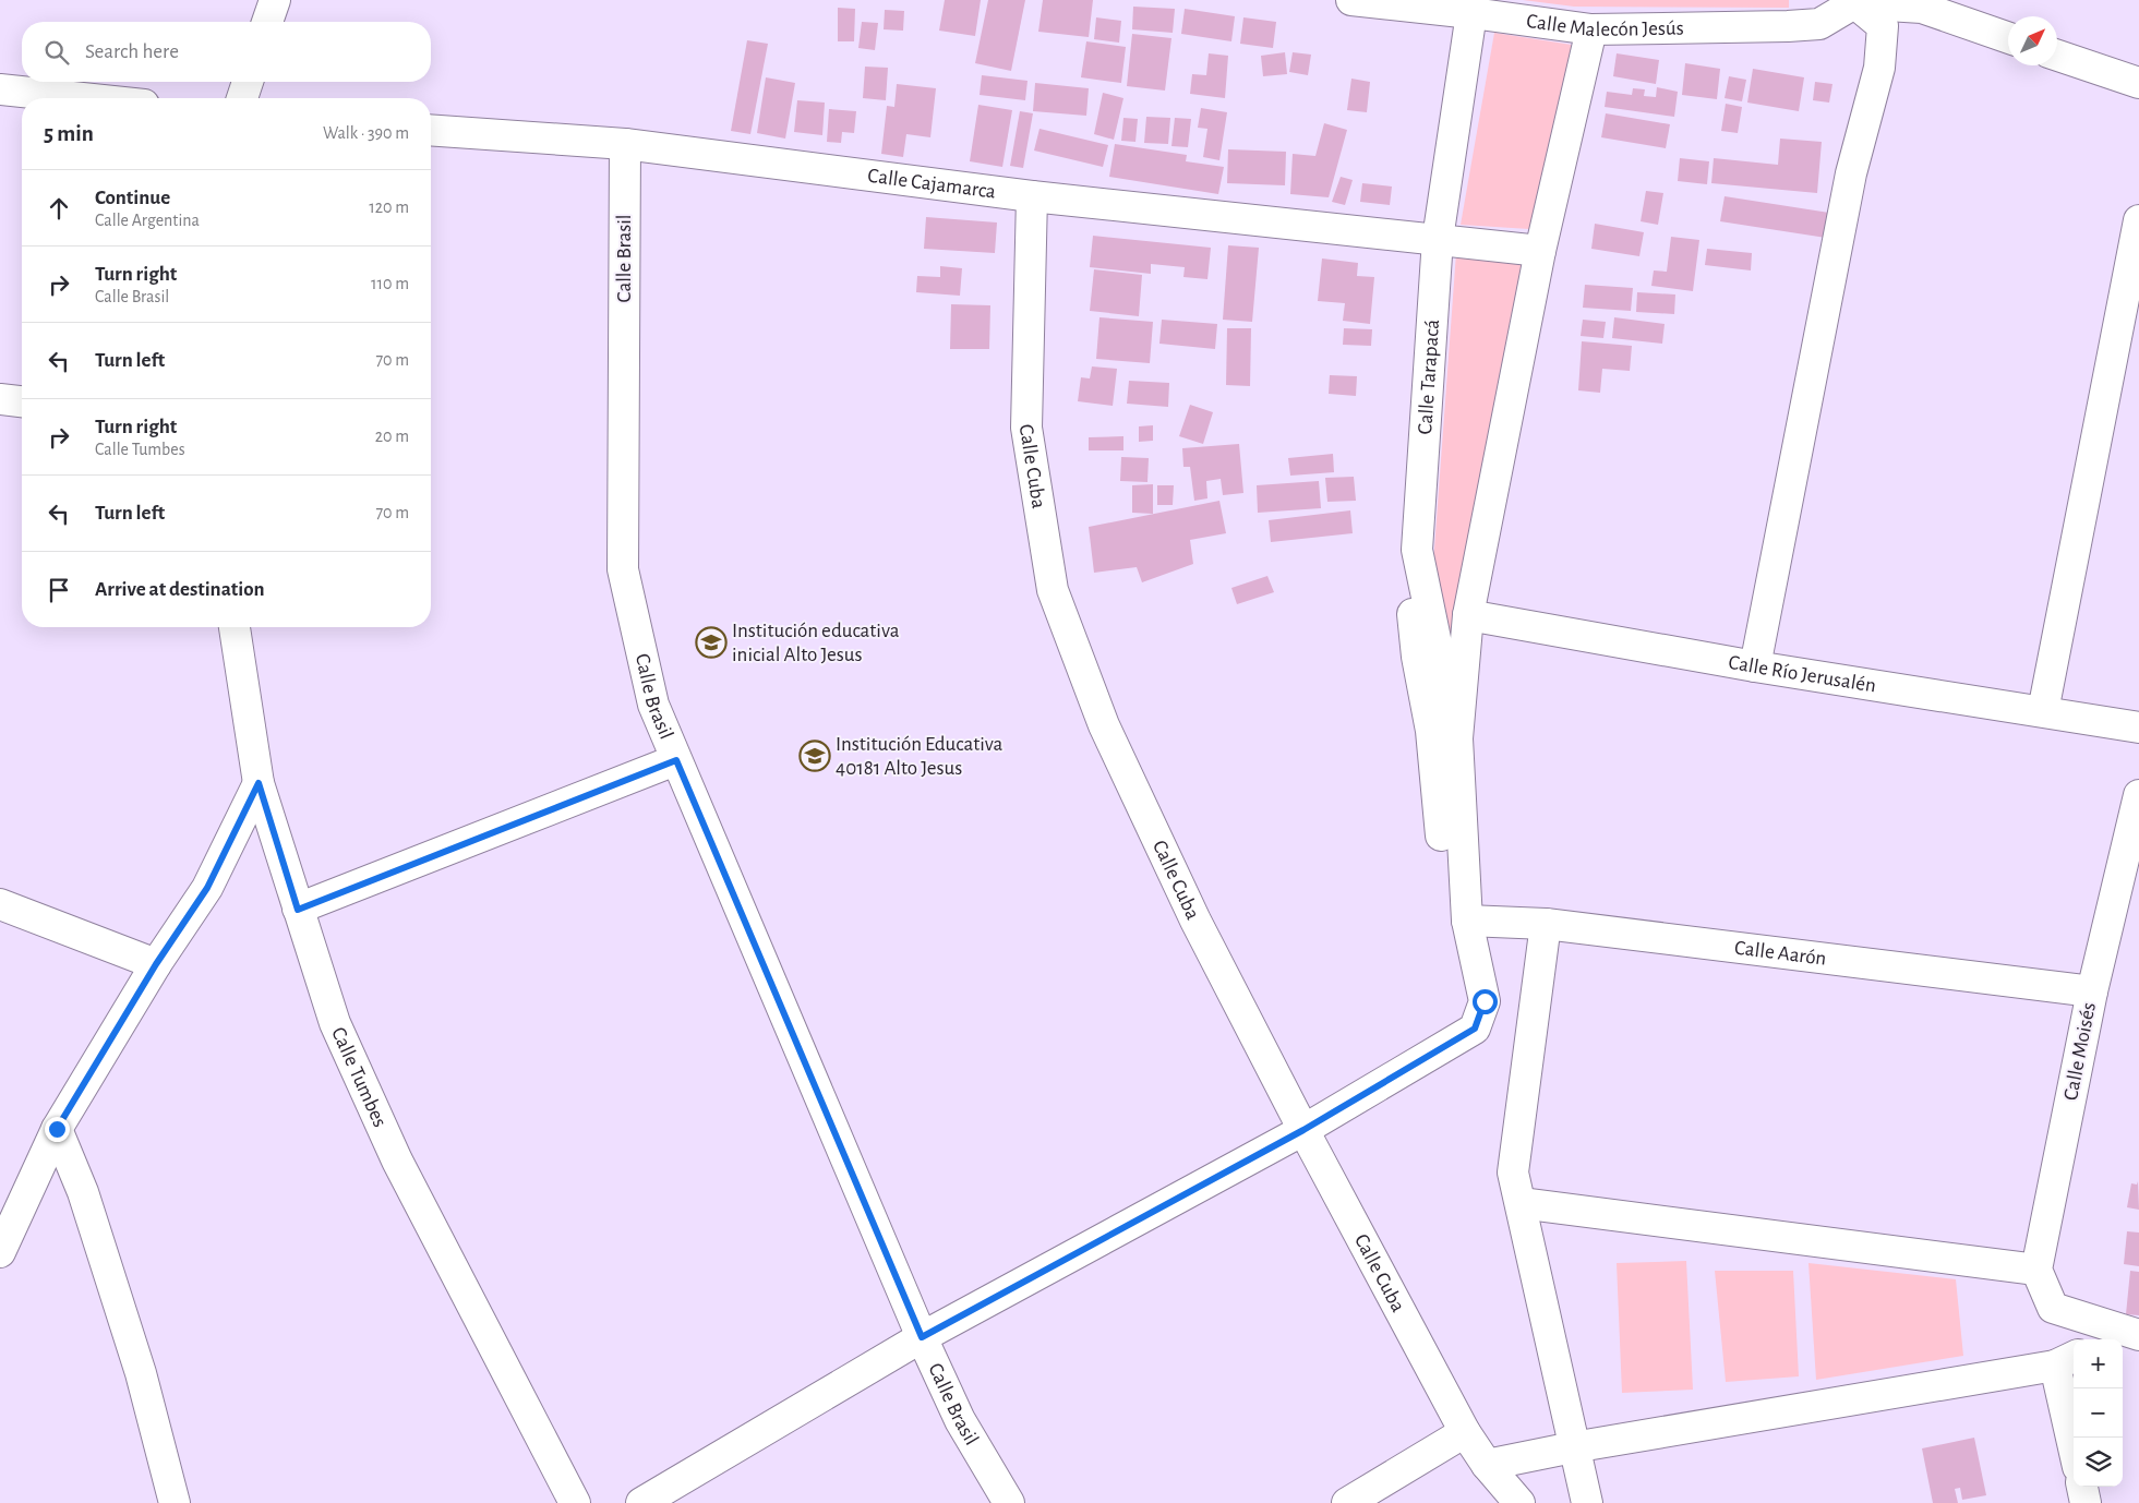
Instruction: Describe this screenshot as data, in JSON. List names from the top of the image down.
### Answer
{
  "streets": {
    "street": [
      "Calle Malecón Jesús",
      "Calle Cajamarca",
      "Calle Brasil",
      "Calle Tarapacá",
      "Calle Cuba",
      "Calle Río Jerusalén",
      "Calle Aarón",
      "Calle Moisés",
      "Calle Tumbes"
    ]
  },
  "crossings": [
    ["Calle Malecón Jesús", "Calle Tarapacá"],
    ["Calle Cajamarca", "Calle Brasil"],
    ["Calle Cajamarca", "Calle Tarapacá"],
    ["Calle Cajamarca", "Calle Cuba"],
    ["Calle Aarón", "Calle Moisés"]
  ],
  "places": {
    "school or university": ["Institución educativa inicial Alto Jesus", "Institución Educativa 40181 Alto Jesus"]
  },
  "north": "top right",
  "page": {
    "search": "Search here",
    "heading": ["5 min", "Walk · 390 m"],
    "list": [
      ["Continue", "Calle Argentina", "120 m"],
      ["Turn right", "Calle Brasil", "110 m"],
      ["Turn left", "70 m"],
      ["Turn right", "Calle Tumbes", "20 m"],
      ["Turn left", "70 m"],
      "Arrive at destination"
    ],
    "map_buttons": ["+", "−"]
  }
}
